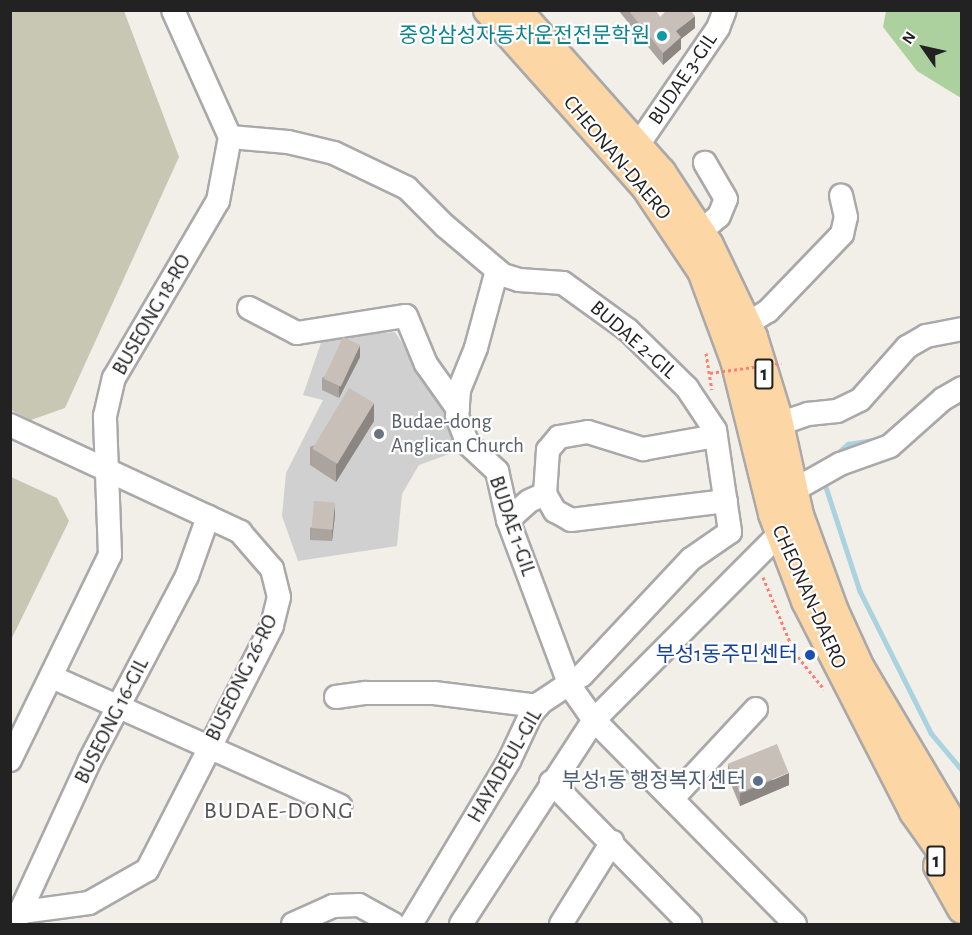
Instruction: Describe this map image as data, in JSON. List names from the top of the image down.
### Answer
{
  "streets": {
    "main road": ["CHEONAN-DAERO", "1"],
    "street": [
      "BUDAE 3-GIL",
      "BUSEONG 18-RO",
      "BUDAE 2-GIL",
      "BUDAE 1-GIL",
      "BUSEONG 26-RO",
      "BUSEONG 16-GIL",
      "HAYADEUL-GIL"
    ]
  },
  "crossings": [
    ["BUDAE 3-GIL", "CHEONAN-DAERO"],
    ["CHEONAN-DAERO", "1"],
    ["BUSEONG 18-RO", "BUDAE 2-GIL"],
    ["BUSEONG 18-RO", "BUSEONG 26-RO"],
    ["BUDAE 2-GIL", "BUDAE 1-GIL"],
    ["BUDAE 2-GIL", "HAYADEUL-GIL"],
    ["BUDAE 1-GIL", "HAYADEUL-GIL"],
    ["BUSEONG 26-RO", "BUSEONG 16-GIL"]
  ],
  "districts": ["BUDAE-DONG"],
  "places": [
    "중앙삼성자동차운전전문학원",
    "Budae-dong Anglican Church",
    "부성1동주민센터",
    "부성1동 행정복지센터"
  ],
  "north": "top left"
}
